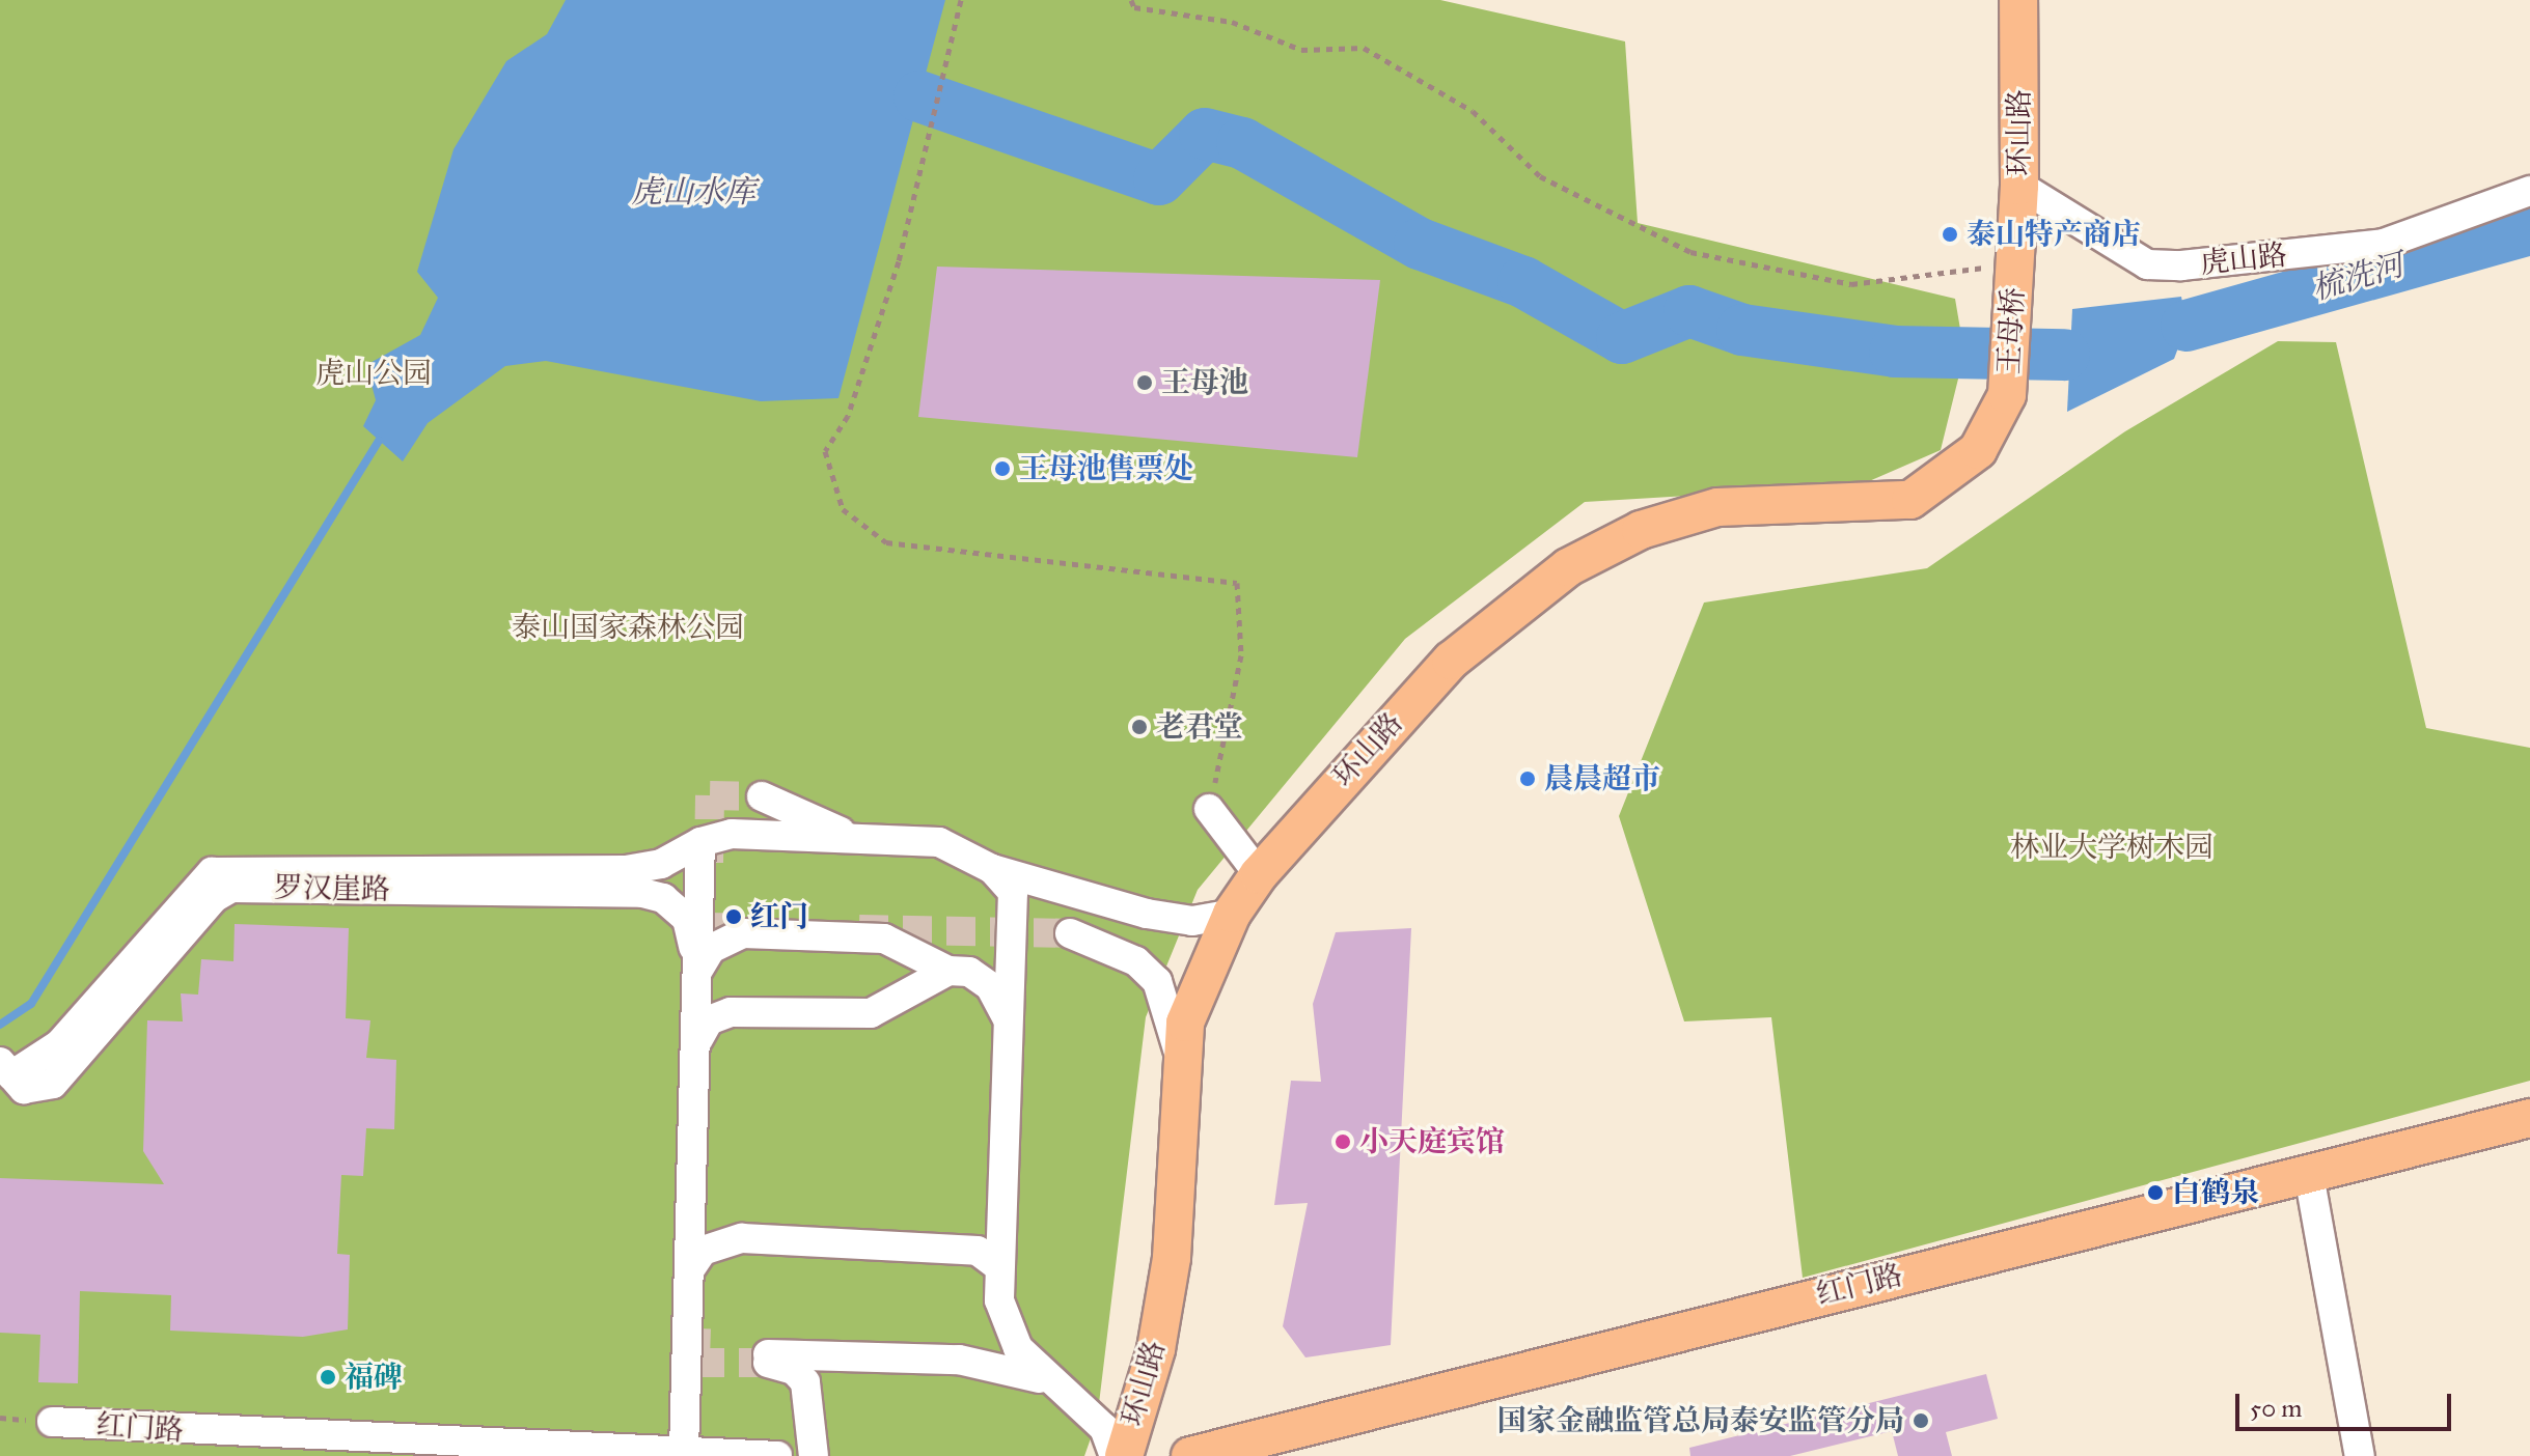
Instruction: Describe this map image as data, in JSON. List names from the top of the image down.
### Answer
{
  "streets": {
    "main road": ["环山路", "王母桥", "红门路"],
    "street": ["虎山路", "罗汉崖路"]
  },
  "crossings": [
    ["环山路", "虎山路"],
    ["环山路", "王母桥"],
    ["环山路", "罗汉崖路"]
  ],
  "water": ["虎山水库", "梳洗河"],
  "parks": ["虎山公园", "泰山国家森林公园", "林业大学树木园"],
  "places": [
    "泰山特产商店",
    "王母池",
    "王母池售票处",
    "老君堂",
    "晨晨超市",
    "红门",
    "小天庭宾馆",
    "白鹤泉",
    "福碑",
    "国家金融监管总局泰安监管分局"
  ],
  "scale_bar": "50 m"
}
